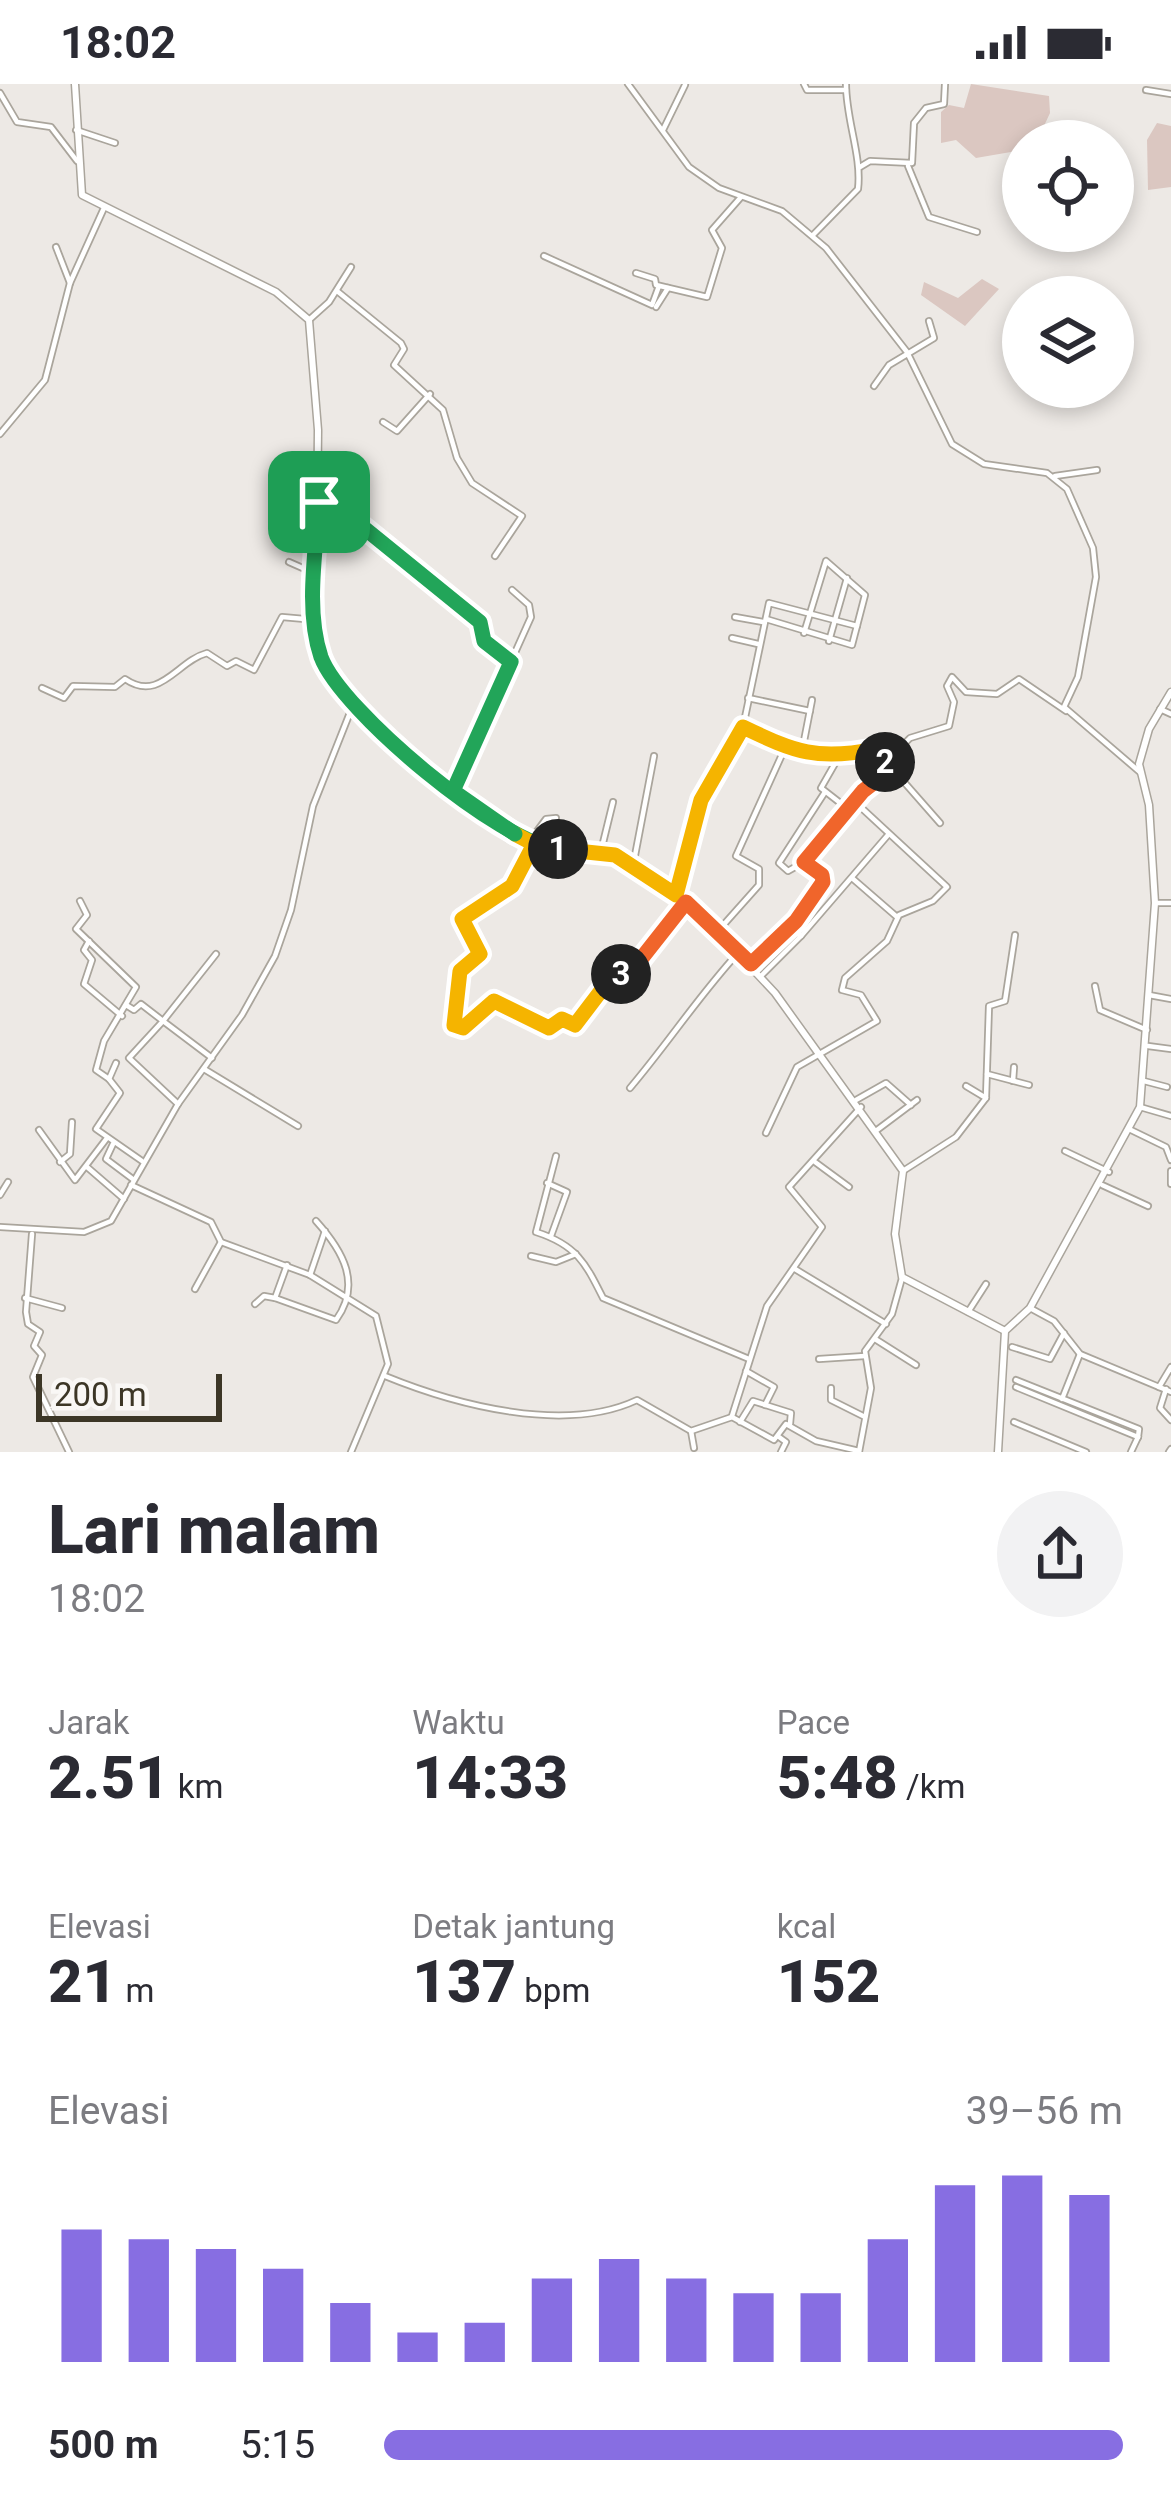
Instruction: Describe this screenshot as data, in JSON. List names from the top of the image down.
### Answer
{
  "scale_bar": "200 m",
  "page": {
    "status": "18:02",
    "pins": ["2", "1", "3"],
    "scale": "200 m",
    "heading": ["Lari malam", "18:02"],
    "stats": [
      ["Jarak", "2.51 km"],
      ["Waktu", "14:33"],
      ["Pace", "5:48 /km"],
      ["Elevasi", "21 m"],
      ["Detak jantung", "137 bpm"],
      ["kcal", "152"]
    ],
    "chart": ["Elevasi", "39–56 m"],
    "list": [
      {
        "name": "500 m",
        "note": "5:15"
      }
    ]
  }
}
